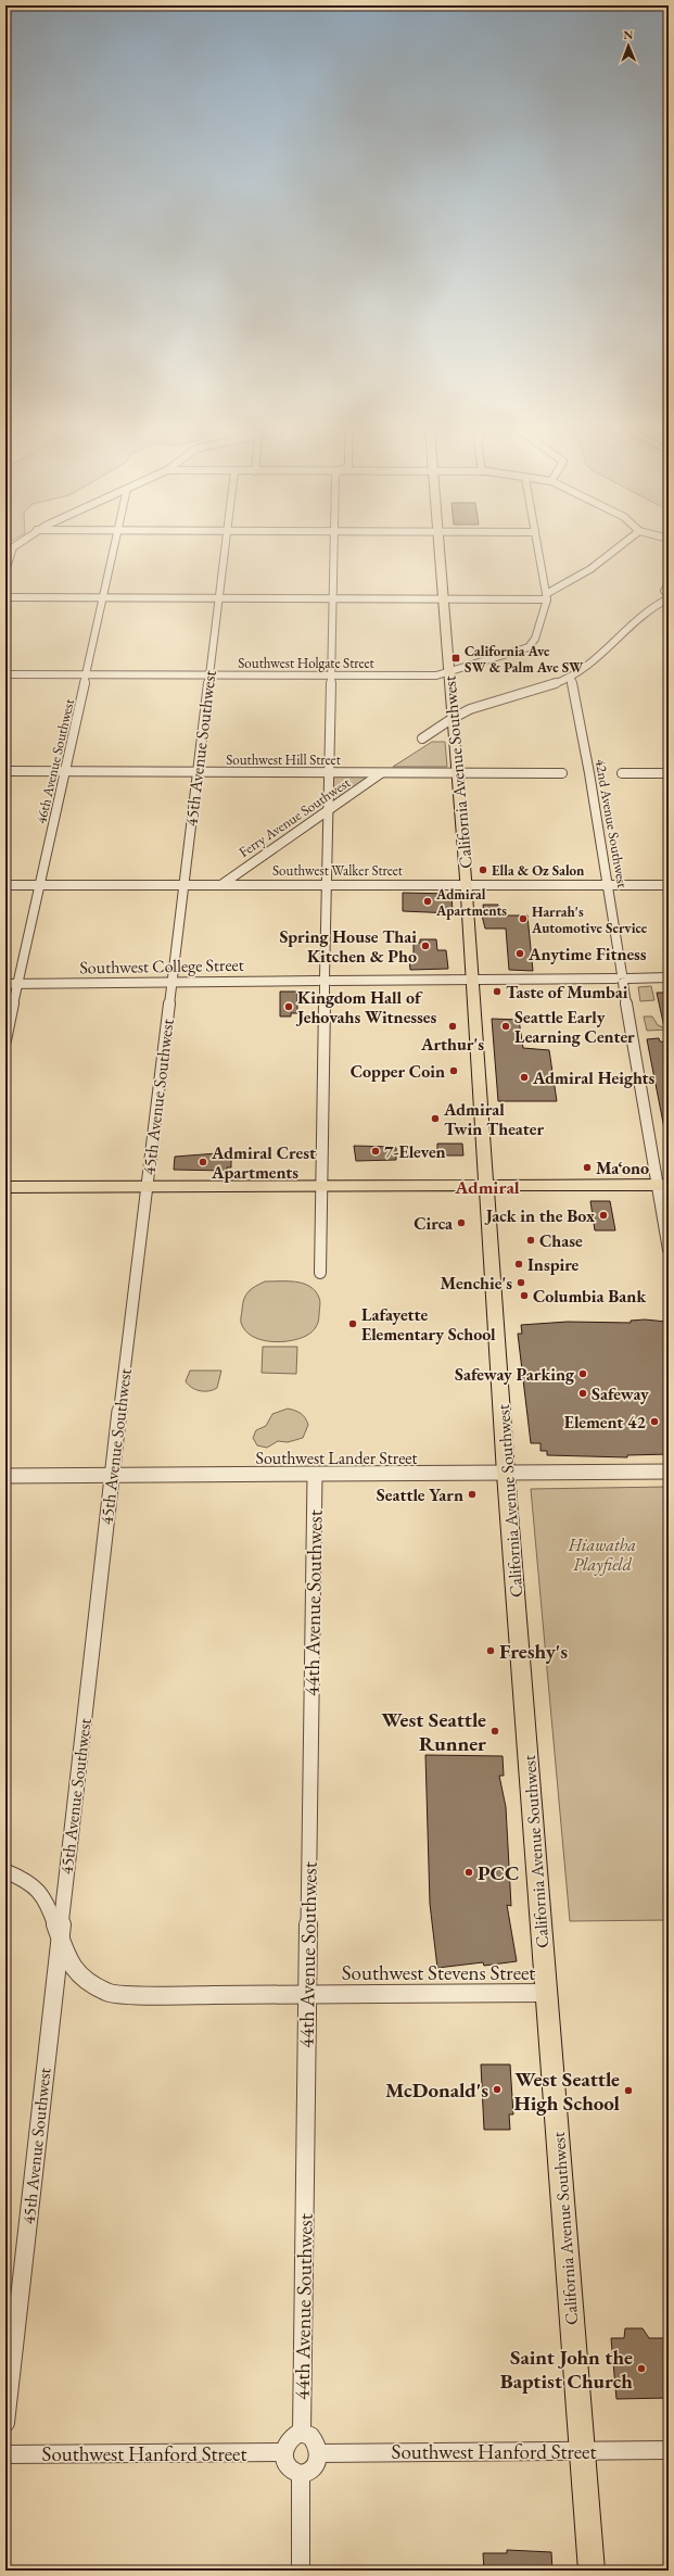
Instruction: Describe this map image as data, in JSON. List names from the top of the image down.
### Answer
{
  "streets": {
    "main road": ["California Avenue Southwest"],
    "street": [
      "Southwest Holgate Street",
      "45th Avenue Southwest",
      "Southwest Hill Street",
      "46th Avenue Southwest",
      "Ferry Avenue Southwest",
      "42nd Avenue Southwest",
      "Southwest Walker Street",
      "Southwest College Street",
      "Southwest Lander Street",
      "44th Avenue Southwest",
      "Southwest Stevens Street",
      "Southwest Hanford Street"
    ]
  },
  "crossings": [
    ["Southwest Holgate Street", "45th Avenue Southwest"],
    ["Southwest Holgate Street", "46th Avenue Southwest"],
    ["Southwest Holgate Street", "California Avenue Southwest"],
    ["45th Avenue Southwest", "Southwest Hill Street"],
    ["45th Avenue Southwest", "Southwest Walker Street"],
    ["45th Avenue Southwest", "Southwest College Street"],
    ["45th Avenue Southwest", "Southwest Lander Street"],
    ["45th Avenue Southwest", "Southwest Stevens Street"],
    ["Southwest Hill Street", "46th Avenue Southwest"],
    ["Southwest Hill Street", "California Avenue Southwest"],
    ["Southwest Hill Street", "Ferry Avenue Southwest"],
    ["46th Avenue Southwest", "Southwest Walker Street"],
    ["46th Avenue Southwest", "Southwest College Street"],
    ["California Avenue Southwest", "Southwest Walker Street"],
    ["California Avenue Southwest", "Southwest College Street"],
    ["California Avenue Southwest", "Southwest Lander Street"],
    ["California Avenue Southwest", "Southwest Stevens Street"],
    ["California Avenue Southwest", "Southwest Hanford Street"],
    ["Ferry Avenue Southwest", "Southwest Walker Street"],
    ["42nd Avenue Southwest", "Southwest Walker Street"],
    ["42nd Avenue Southwest", "Southwest College Street"],
    ["Southwest Lander Street", "44th Avenue Southwest"],
    ["44th Avenue Southwest", "Southwest Stevens Street"],
    ["44th Avenue Southwest", "Southwest Hanford Street"]
  ],
  "districts": ["Admiral"],
  "parks": ["Hiawatha Playfield"],
  "places": {
    "transit": ["California Ave SW & Palm Ave SW"],
    "other": [
      "Ella & Oz Salon",
      "Admiral Apartments",
      "Harrah's Automotive Service",
      "Spring House Thai Kitchen & Pho",
      "Anytime Fitness",
      "Taste of Mumbai",
      "Kingdom Hall of Jehovahs Witnesses",
      "Arthur's",
      "Seattle Early Learning Center",
      "Copper Coin",
      "Admiral Heights",
      "Admiral Twin Theater",
      "7-Eleven",
      "Admiral Crest Apartments",
      "Ma‘ono",
      "Jack in the Box",
      "Circa",
      "Chase",
      "Inspire",
      "Menchie's",
      "Columbia Bank",
      "Lafayette Elementary School",
      "Safeway Parking",
      "Safeway",
      "Element 42",
      "Seattle Yarn",
      "Freshy's",
      "West Seattle Runner",
      "PCC",
      "McDonald's",
      "West Seattle High School",
      "Saint John the Baptist Church"
    ]
  },
  "north": "top"
}
